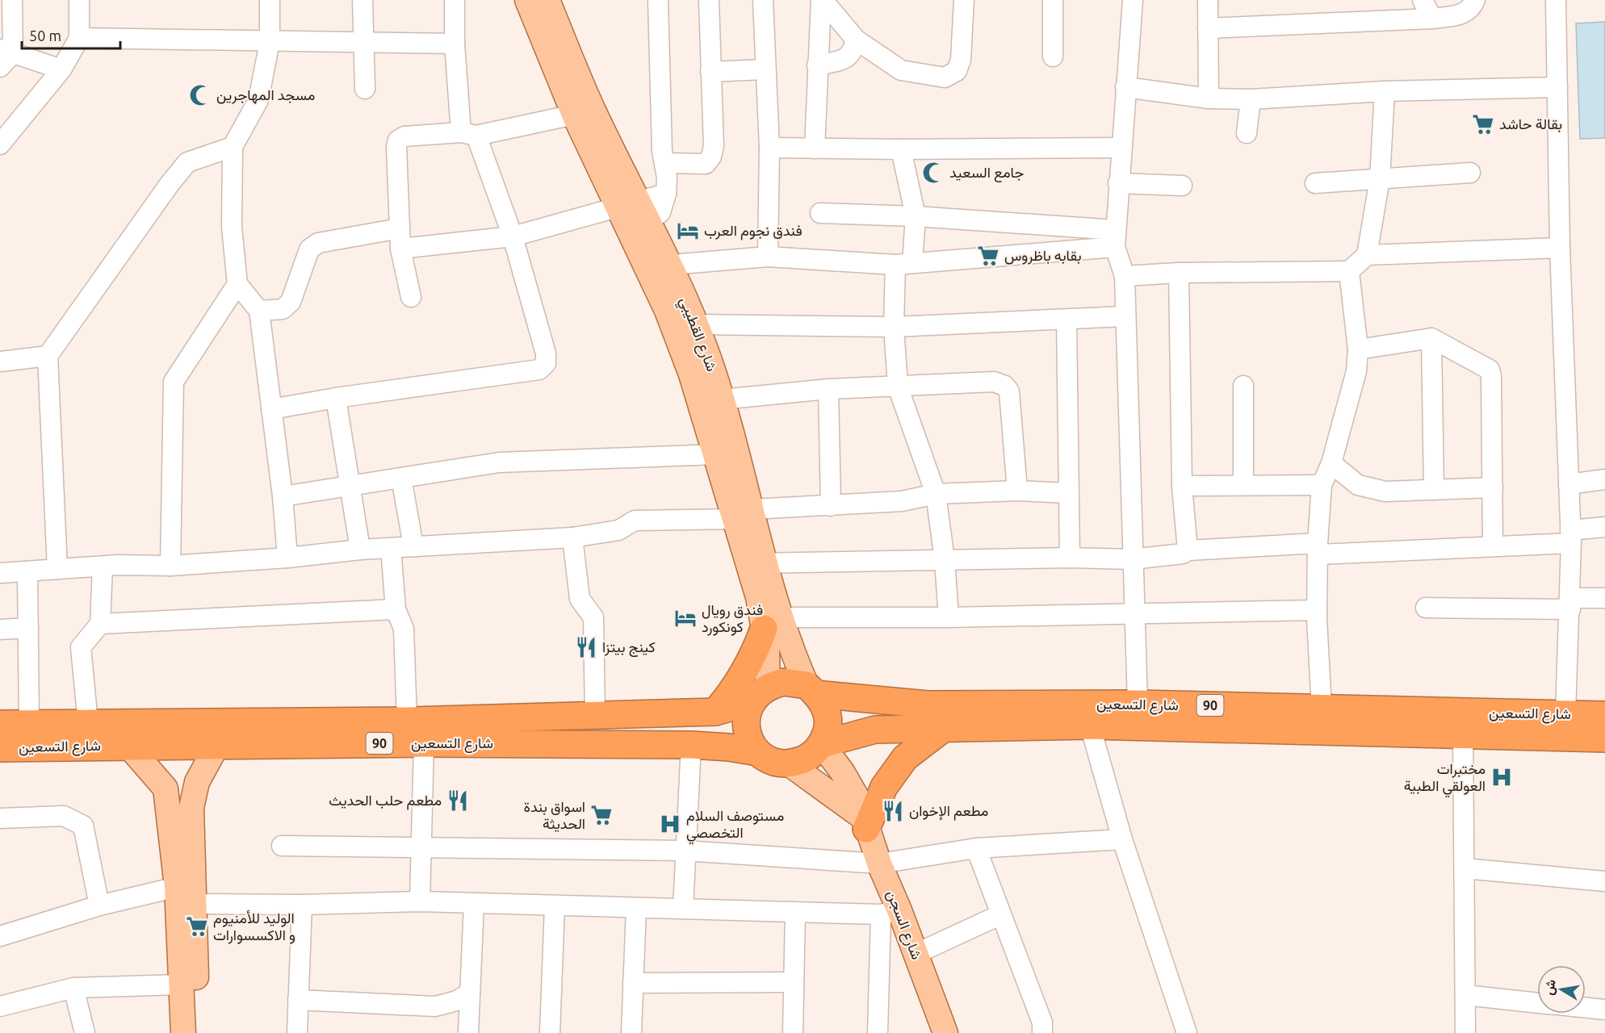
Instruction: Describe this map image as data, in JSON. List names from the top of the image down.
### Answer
{
  "streets": {
    "highway": ["شارع التسعين", "90"],
    "main road": ["شارع القطيبي", "شارع السجن"]
  },
  "crossings": [
    ["شارع القطيبي", "شارع التسعين"],
    ["شارع القطيبي", "شارع السجن"],
    ["شارع التسعين", "شارع السجن"]
  ],
  "places": {
    "mosque": ["مسجد المهاجرين", "جامع السعيد"],
    "supermarket": [
      "بقالة حاشد",
      "بقابه باظروس",
      "اسواق بندة الحديثة",
      "الوليد للأمنيوم و الاكسسوارات"
    ],
    "hotel": ["فندق نجوم العرب", "فندق رويال كونكورد"],
    "restaurant": ["كينج بيتزا", "مطعم حلب الحديث", "مطعم الإخوان"],
    "hospital": ["مختبرات العولقي الطبية", "مستوصف السلام التخصصي"]
  },
  "scale_bar": "50 m",
  "north": "left"
}
